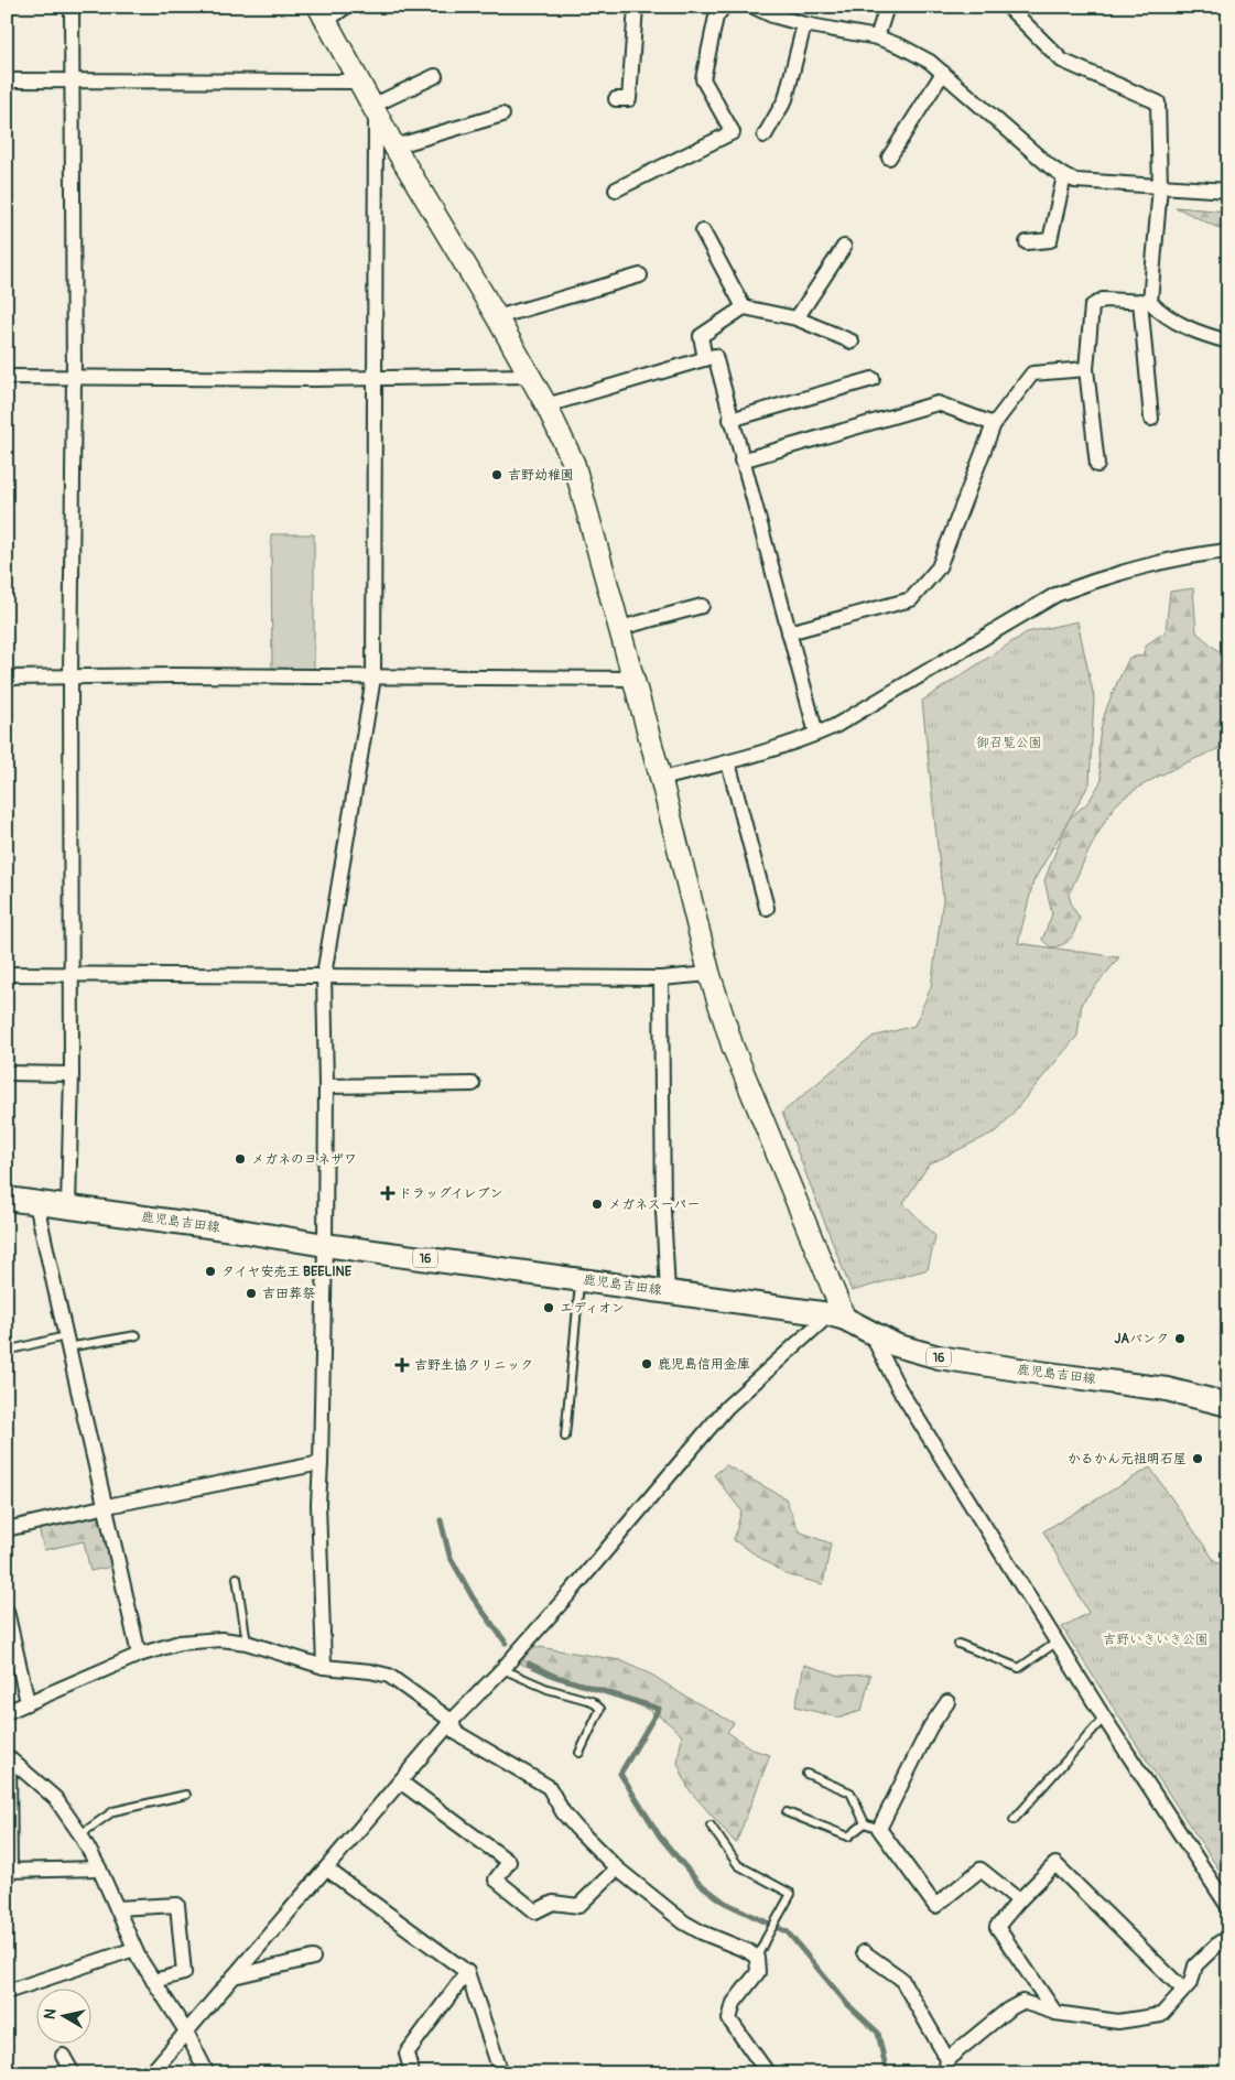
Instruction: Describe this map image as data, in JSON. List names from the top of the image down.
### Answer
{
  "streets": {
    "main road": ["鹿児島吉田線", "16"]
  },
  "parks": ["御召覧公園", "吉野いきいき公園"],
  "places": {
    "other": [
      "吉野幼稚園",
      "メガネのヨネザワ",
      "メガネスーパー",
      "タイヤ安売王 BEELINE",
      "吉田葬祭",
      "エディオン",
      "JAバンク",
      "鹿児島信用金庫",
      "かるかん元祖明石屋"
    ],
    "health": ["ドラッグイレブン", "吉野生協クリニック"]
  },
  "north": "left"
}
